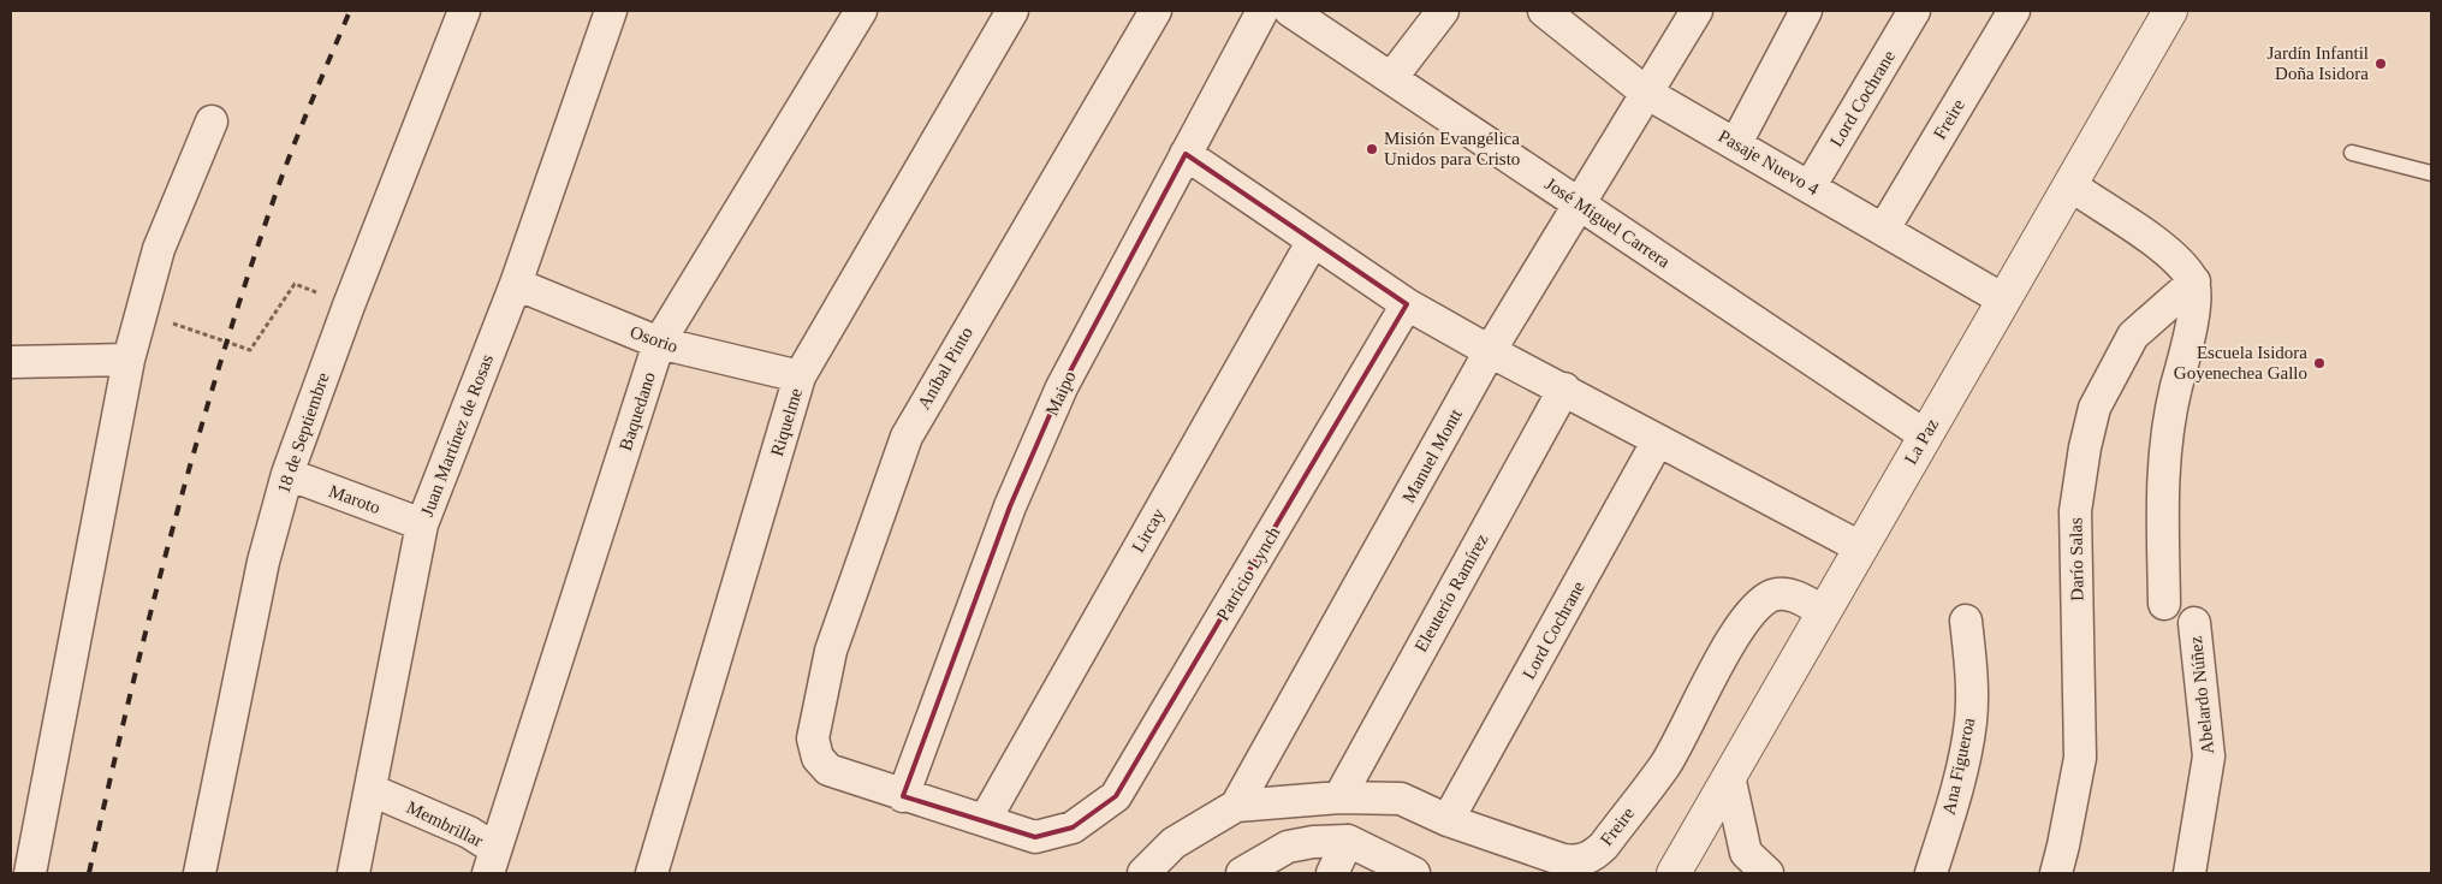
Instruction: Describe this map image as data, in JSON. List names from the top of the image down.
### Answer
{
  "streets": {
    "street": [
      "Lord Cochrane",
      "Freire",
      "Pasaje Nuevo 4",
      "José Miguel Carrera",
      "Osorio",
      "Aníbal Pinto",
      "Maipo",
      "Baquedano",
      "Riquelme",
      "18 de Septiembre",
      "Juan Martínez de Rosas",
      "La Paz",
      "Manuel Montt",
      "Maroto",
      "Lircay",
      "Darío Salas",
      "Patricio Lynch",
      "Eleuterio Ramírez",
      "Abelardo Núñez",
      "Ana Figueroa",
      "Membrillar"
    ]
  },
  "crossings": [
    ["Lord Cochrane", "Freire"],
    ["Lord Cochrane", "Pasaje Nuevo 4"],
    ["Freire", "Pasaje Nuevo 4"],
    ["Freire", "La Paz"],
    ["Freire", "Manuel Montt"],
    ["Freire", "Eleuterio Ramírez"],
    ["Pasaje Nuevo 4", "La Paz"],
    ["Pasaje Nuevo 4", "Manuel Montt"],
    ["José Miguel Carrera", "La Paz"],
    ["José Miguel Carrera", "Manuel Montt"],
    ["Osorio", "Baquedano"],
    ["Osorio", "Riquelme"],
    ["Osorio", "Juan Martínez de Rosas"],
    ["Aníbal Pinto", "Maipo"],
    ["Baquedano", "Membrillar"],
    ["18 de Septiembre", "Maroto"],
    ["Juan Martínez de Rosas", "Maroto"],
    ["Juan Martínez de Rosas", "Membrillar"],
    ["Lircay", "Patricio Lynch"]
  ],
  "places": ["Jardín Infantil Doña Isidora", "Misión Evangélica Unidos para Cristo", "Escuela Isidora Goyenechea Gallo"]
}
